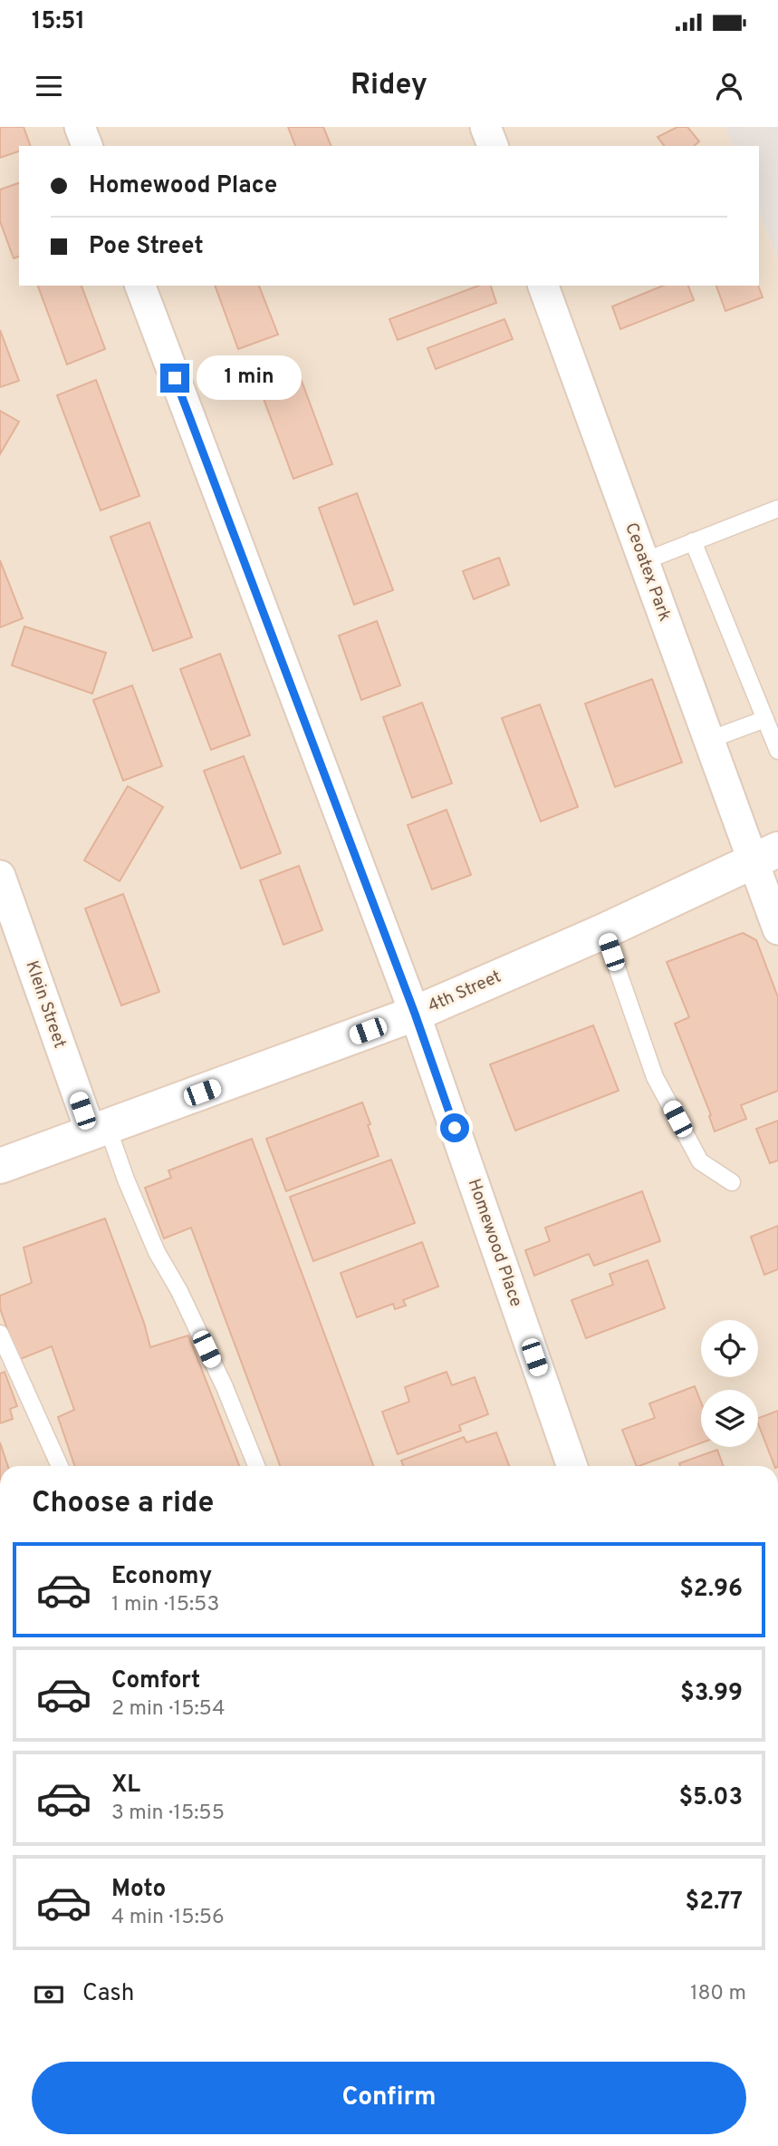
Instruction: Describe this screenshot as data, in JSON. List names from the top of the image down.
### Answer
{
  "streets": {
    "main road": ["4th Street"],
    "street": ["Ceoatex Park", "Klein Street", "Homewood Place"]
  },
  "crossings": [
    ["Ceoatex Park", "4th Street"],
    ["4th Street", "Klein Street"],
    ["4th Street", "Homewood Place"]
  ],
  "page": {
    "status": "15:51",
    "header": "Ridey",
    "banner": ["Homewood Place", "Poe Street"],
    "bubble": "1 min",
    "heading": "Choose a ride",
    "list": [
      {
        "name": "Economy",
        "note": "1 min · 15:53",
        "value": "$2.96"
      },
      {
        "name": "Comfort",
        "note": "2 min · 15:54",
        "value": "$3.99"
      },
      {
        "name": "XL",
        "note": "3 min · 15:55",
        "value": "$5.03"
      },
      {
        "name": "Moto",
        "note": "4 min · 15:56",
        "value": "$2.77"
      }
    ],
    "pay": ["Cash", "180 m"],
    "buttons": "Confirm"
  }
}
